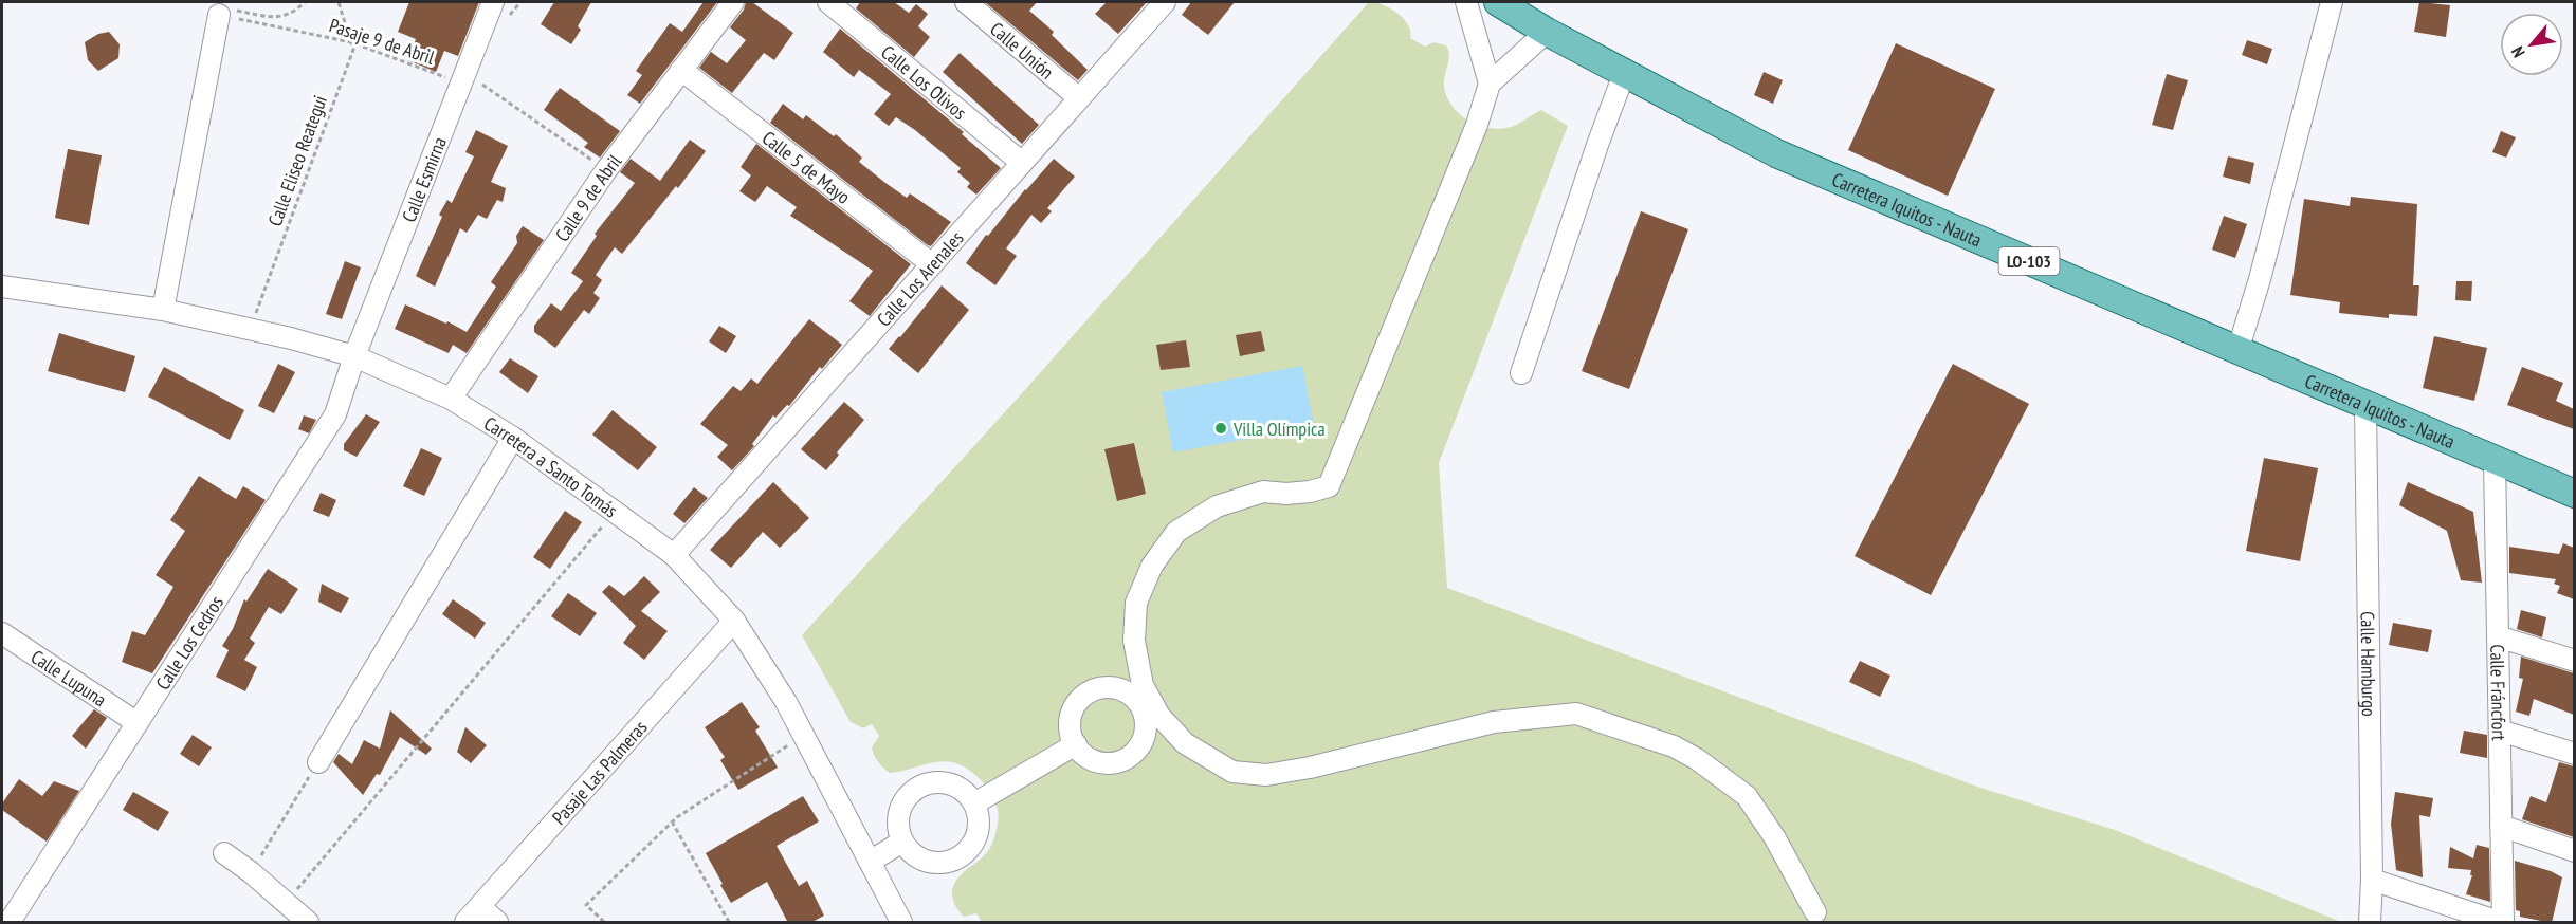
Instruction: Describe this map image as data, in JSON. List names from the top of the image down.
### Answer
{
  "streets": {
    "main road": ["Carretera Iquitos - Nauta", "LO-103"],
    "street": [
      "Calle Unión",
      "Calle Los Olivos",
      "Calle 5 de Mayo",
      "Calle Esmirna",
      "Calle 9 de Abril",
      "Calle Los Arenales",
      "Carretera a Santo Tomás",
      "Calle Los Cedros",
      "Calle Hamburgo",
      "Calle Lupuna",
      "Calle Fráncfort",
      "Pasaje Las Palmeras"
    ],
    "path": ["Pasaje 9 de Abril", "Calle Eliseo Reategui"]
  },
  "crossings": [
    ["Pasaje 9 de Abril", "Calle Eliseo Reategui"],
    ["Pasaje 9 de Abril", "Calle Esmirna"],
    ["Pasaje 9 de Abril", "Calle 9 de Abril"],
    ["Calle Unión", "Calle Los Arenales"],
    ["Calle Los Olivos", "Calle Los Arenales"],
    ["Calle Eliseo Reategui", "Carretera a Santo Tomás"],
    ["Calle 5 de Mayo", "Calle 9 de Abril"],
    ["Calle 5 de Mayo", "Calle Los Arenales"],
    ["Calle Esmirna", "Carretera a Santo Tomás"],
    ["Calle Esmirna", "Calle Los Cedros"],
    ["Calle 9 de Abril", "Carretera a Santo Tomás"],
    ["Carretera Iquitos - Nauta", "Calle Hamburgo"],
    ["Carretera Iquitos - Nauta", "Calle Fráncfort"],
    ["Calle Los Arenales", "Carretera a Santo Tomás"],
    ["Carretera a Santo Tomás", "Calle Los Cedros"],
    ["Carretera a Santo Tomás", "Pasaje Las Palmeras"],
    ["Calle Los Cedros", "Calle Lupuna"]
  ],
  "places": ["Villa Olímpica"],
  "north": "bottom left"
}
